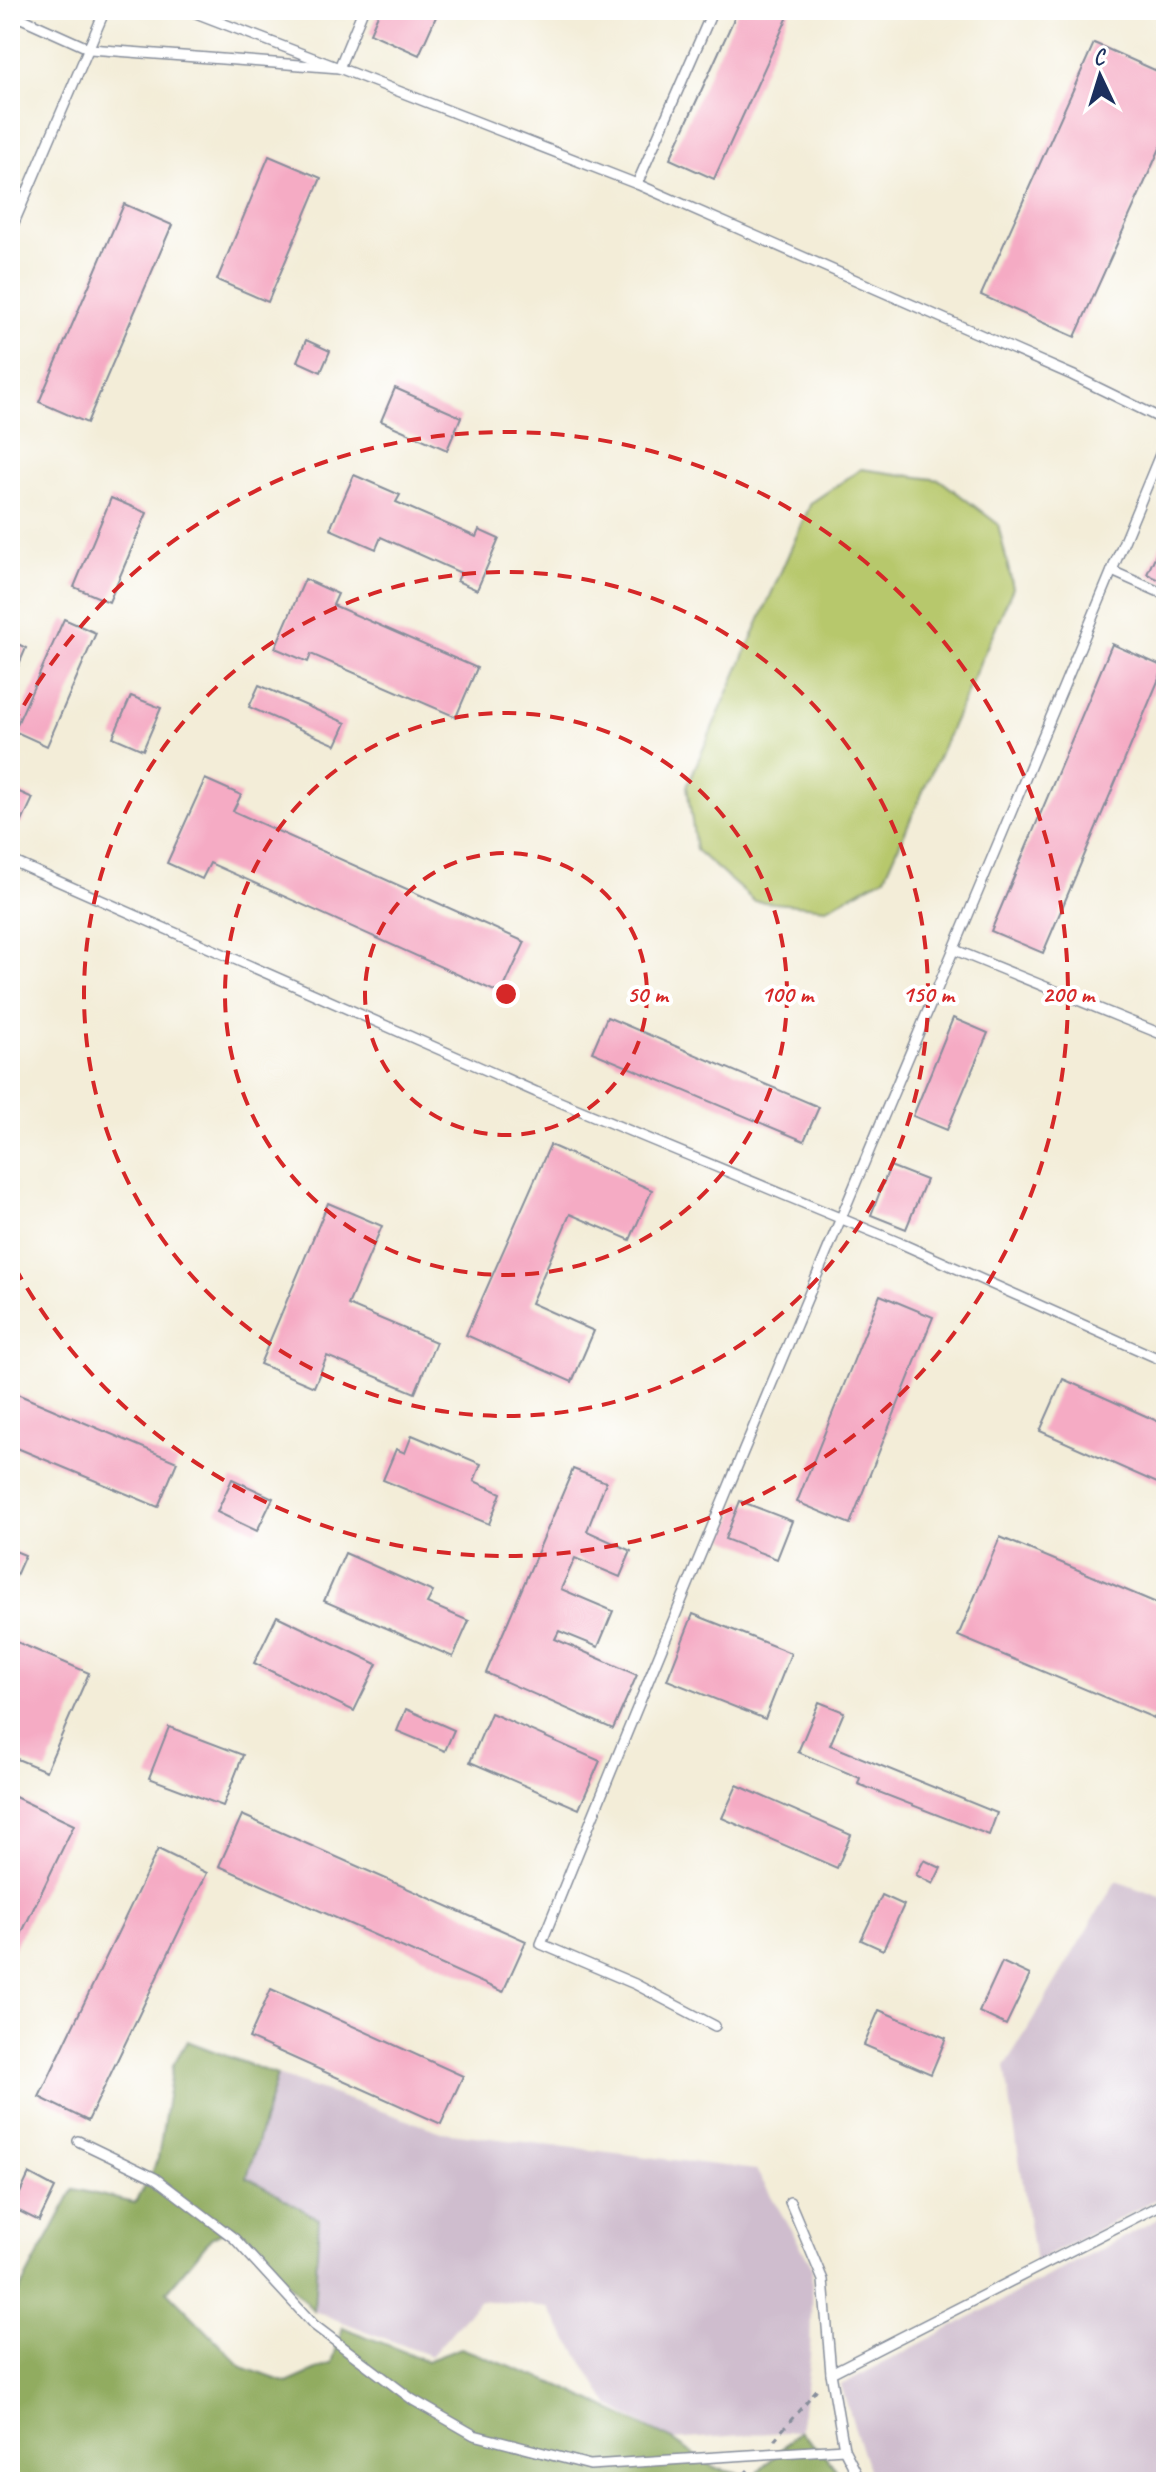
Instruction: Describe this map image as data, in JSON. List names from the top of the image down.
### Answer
{
  "north": "top",
  "rings": [
    "50 m",
    "100 m",
    "150 m",
    "200 m"
  ]
}
